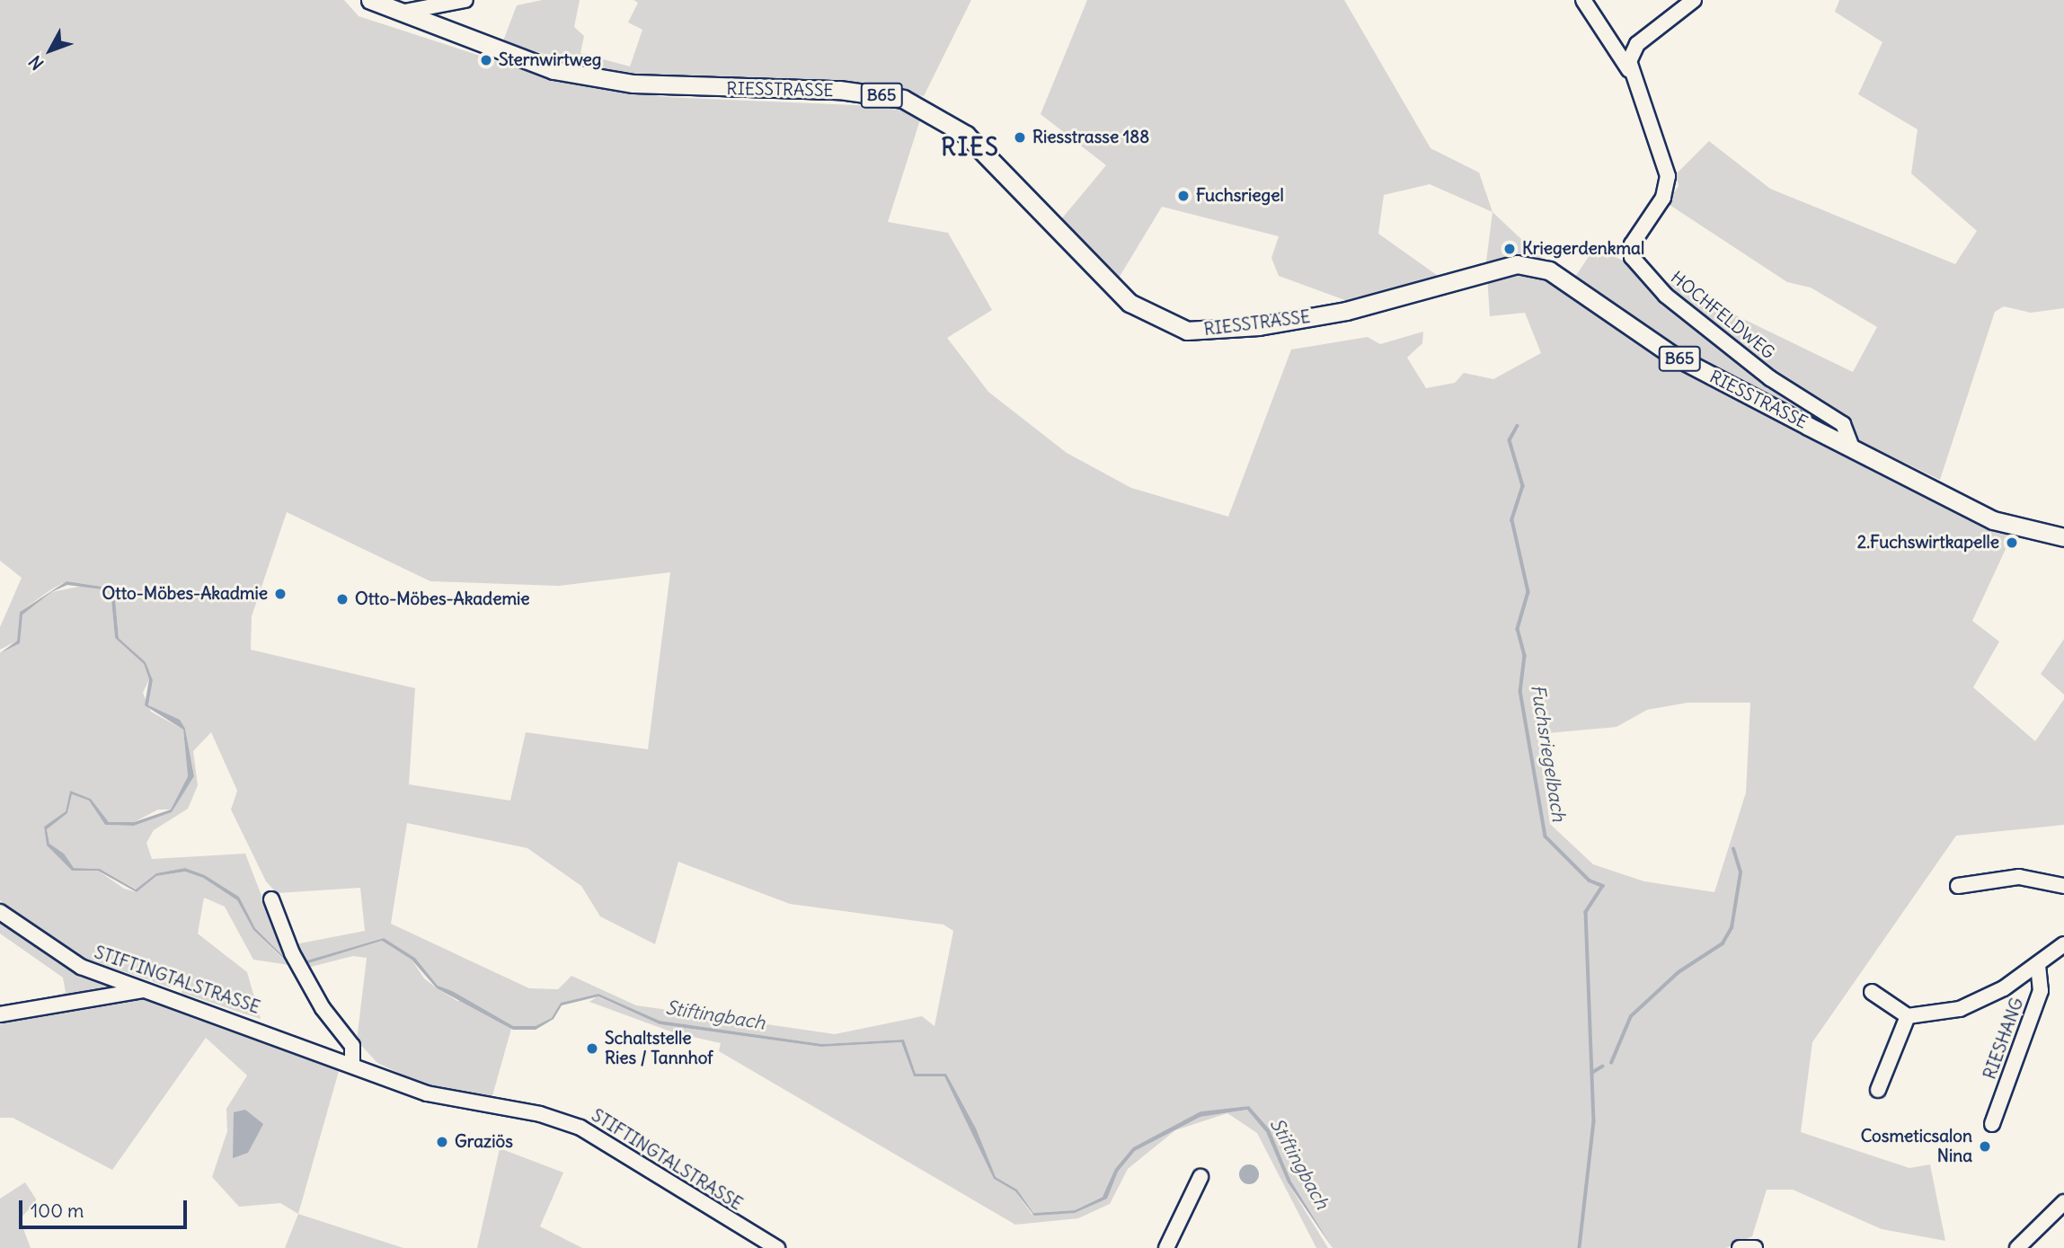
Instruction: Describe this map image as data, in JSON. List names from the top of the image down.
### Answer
{
  "streets": {
    "main road": ["RIESSTRASSE", "B65"],
    "street": ["HOCHFELDWEG", "STIFTINGTALSTRASSE", "RIESHANG"]
  },
  "crossings": [
    ["RIESSTRASSE", "HOCHFELDWEG"]
  ],
  "districts": ["RIES"],
  "water": ["Fuchsriegelbach", "Stiftingbach"],
  "places": [
    "Sternwirtweg",
    "Riesstrasse 188",
    "Fuchsriegel",
    "Kriegerdenkmal",
    "2.Fuchswirtkapelle",
    "Otto-Möbes-Akadmie",
    "Otto-Möbes-Akademie",
    "Schaltstelle Ries / Tannhof",
    "Graziös",
    "Cosmeticsalon Nina"
  ],
  "scale_bar": "100 m",
  "north": "bottom left"
}
